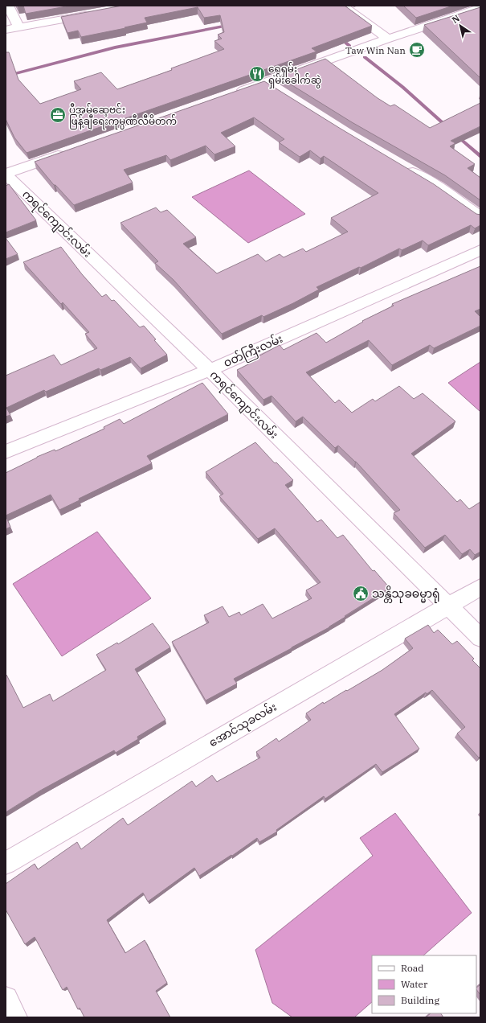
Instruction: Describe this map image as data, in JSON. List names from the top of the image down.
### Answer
{
  "streets": {
    "street": ["ကရင်ကျောင်းလမ်း", "၀တ်ကြီးလမ်း", "အောင်သုခလမ်း"]
  },
  "crossings": [
    ["ကရင်ကျောင်းလမ်း", "၀တ်ကြီးလမ်း"],
    ["ကရင်ကျောင်းလမ်း", "အောင်သုခလမ်း"]
  ],
  "places": {
    "cafe": ["Taw Win Nan"],
    "restaurant": ["ရွှေရှမ်း ရှမ်းခေါက်ဆွဲ"],
    "office": ["ပီအမ်ဆေ့ဗင်း ဖြန့်ချီရေးကုမ္ပဏီလီမိတက်"],
    "public building": ["သန္တိသုခဓမ္မာရုံ"]
  },
  "legend": ["Road", "Water", "Building"],
  "north": "top left"
}
